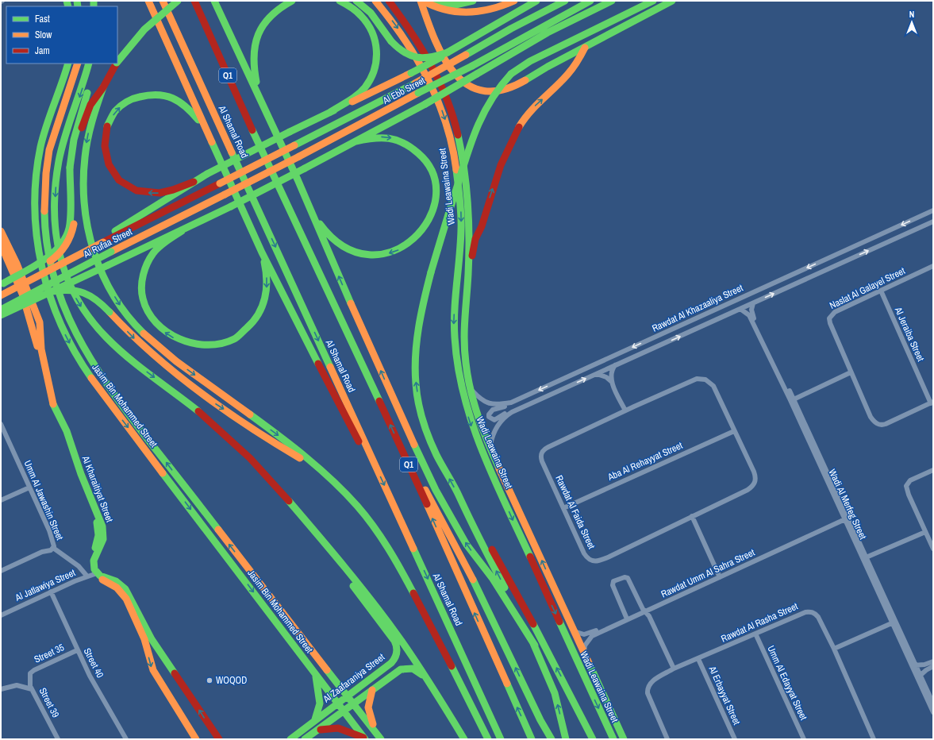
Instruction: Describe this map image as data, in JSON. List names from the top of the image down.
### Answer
{
  "streets": {
    "main road": [
      "Q1",
      "Al Ebb Street",
      "Al Shamal Road",
      "Wadi Leawaina Street",
      "Al Rufaa Street",
      "Jasim Bin Mohammed Street",
      "Al Kharaitiyat Street",
      "Al Zaafaraniya Street"
    ],
    "street": [
      "Naslat Al Galayel Street",
      "Rawdat Al Khazaaliya Street",
      "Al Jeraiba Street",
      "Aba Al Rehayyat Street",
      "Umm Al Jawashin Street",
      "Wadi Al Merfeg Street",
      "Rawdat Al Faida Street",
      "Rawdat Umm Al Sahra Street",
      "Al Jatlawiya Street",
      "Rawdat Al Rasha Street",
      "Street 35",
      "Street 40",
      "Umm Al Edayyat Street",
      "Al Erbayyat Street",
      "Street 39"
    ]
  },
  "crossings": [
    ["Al Ebb Street", "Al Rufaa Street"],
    ["Wadi Leawaina Street", "Rawdat Al Khazaaliya Street"],
    ["Wadi Leawaina Street", "Rawdat Umm Al Sahra Street"],
    ["Naslat Al Galayel Street", "Al Jeraiba Street"],
    ["Rawdat Al Khazaaliya Street", "Wadi Al Merfeg Street"],
    ["Jasim Bin Mohammed Street", "Al Zaafaraniya Street"],
    ["Aba Al Rehayyat Street", "Rawdat Al Faida Street"],
    ["Al Kharaitiyat Street", "Al Jatlawiya Street"],
    ["Wadi Al Merfeg Street", "Rawdat Umm Al Sahra Street"],
    ["Al Jatlawiya Street", "Street 40"],
    ["Rawdat Al Rasha Street", "Umm Al Edayyat Street"],
    ["Rawdat Al Rasha Street", "Al Erbayyat Street"],
    ["Street 35", "Street 40"],
    ["Street 35", "Street 39"]
  ],
  "places": ["WOQOD"],
  "legend": ["Fast", "Slow", "Jam"],
  "north": "top"
}
